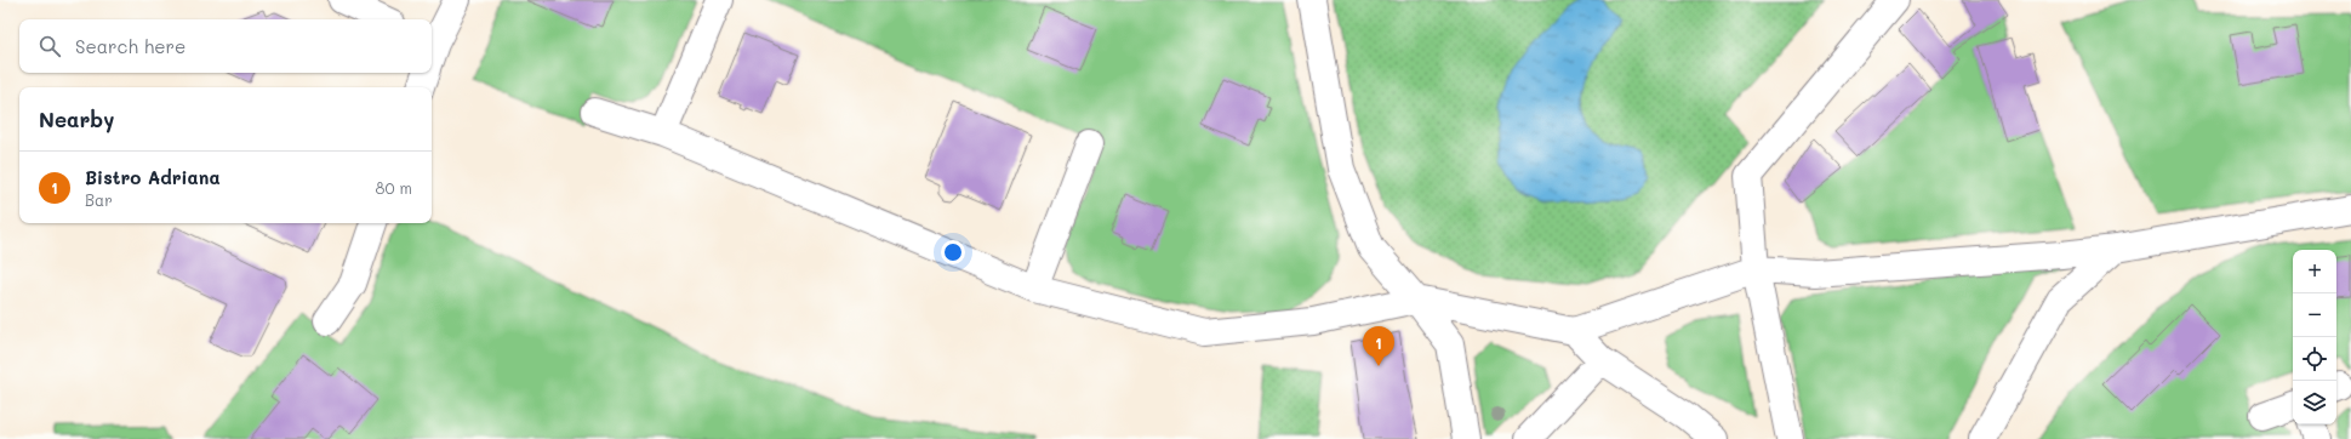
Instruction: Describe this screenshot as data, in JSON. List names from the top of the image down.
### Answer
{
  "page": {
    "search": "Search here",
    "heading": "Nearby",
    "list": [
      {
        "mark": "1",
        "name": "Bistro Adriana",
        "note": "Bar",
        "value": "80 m"
      }
    ],
    "map_buttons": ["+", "−"],
    "pins": "1"
  }
}
